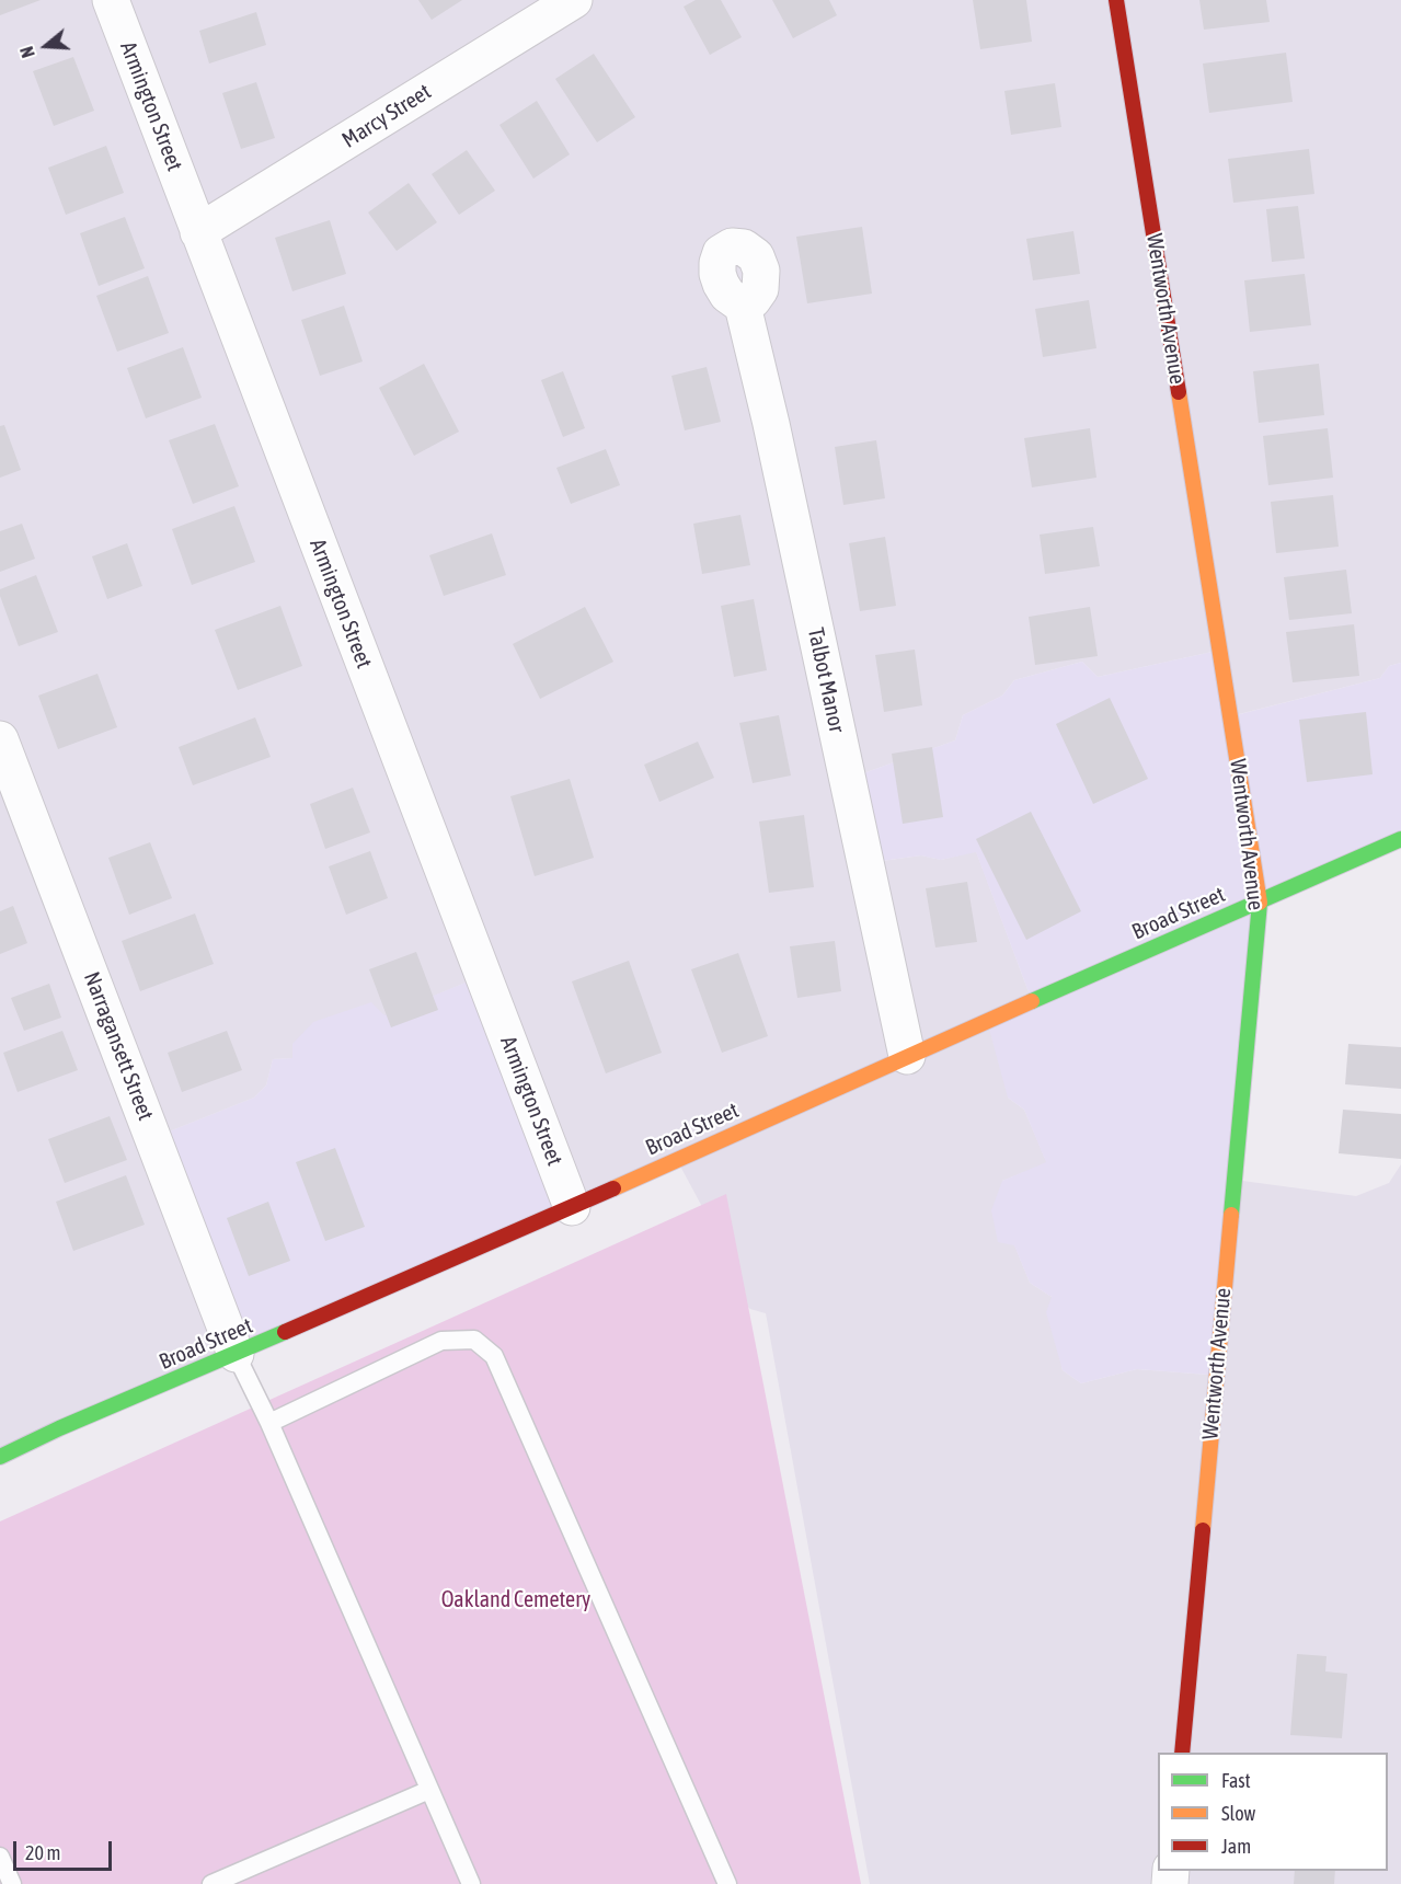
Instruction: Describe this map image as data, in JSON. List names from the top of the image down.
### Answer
{
  "streets": {
    "street": [
      "Armington Street",
      "Marcy Street",
      "Wentworth Avenue",
      "Talbot Manor",
      "Broad Street",
      "Narragansett Street"
    ]
  },
  "crossings": [
    ["Armington Street", "Marcy Street"],
    ["Armington Street", "Broad Street"],
    ["Wentworth Avenue", "Broad Street"],
    ["Talbot Manor", "Broad Street"],
    ["Broad Street", "Narragansett Street"]
  ],
  "parks": ["Oakland Cemetery"],
  "legend": ["Fast", "Slow", "Jam"],
  "scale_bar": "20 m",
  "north": "left"
}
